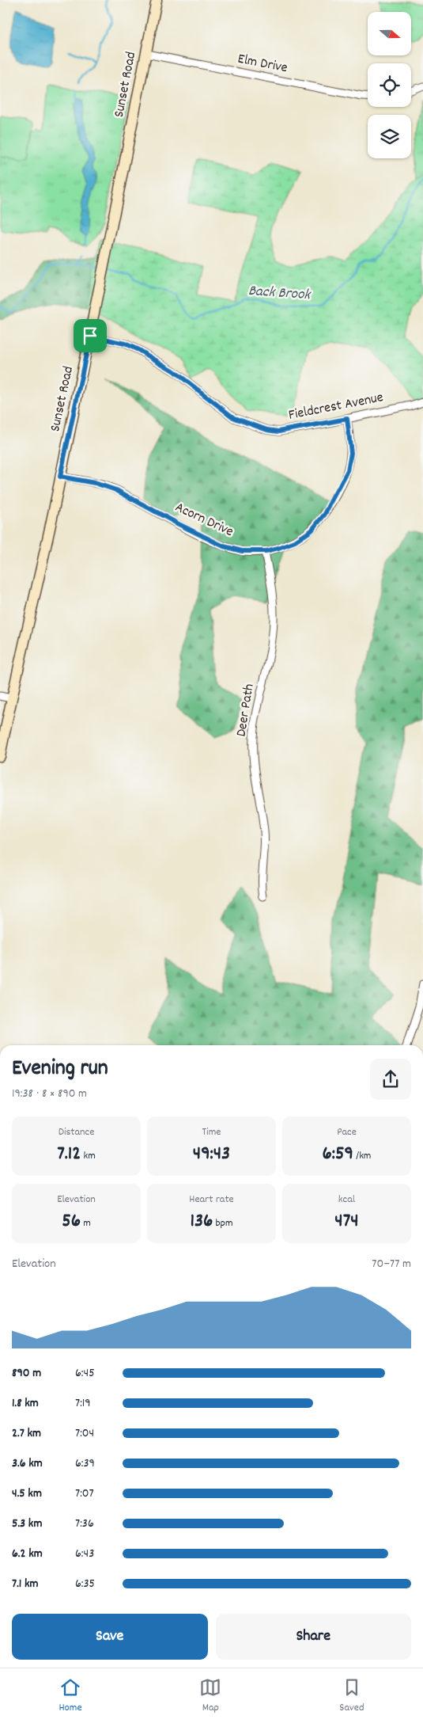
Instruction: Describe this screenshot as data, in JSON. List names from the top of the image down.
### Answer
{
  "streets": {
    "street": [
      "Elm Drive",
      "Sunset Road",
      "Fieldcrest Avenue",
      "Acorn Drive",
      "Deer Path"
    ]
  },
  "crossings": [
    ["Elm Drive", "Sunset Road"],
    ["Sunset Road", "Fieldcrest Avenue"],
    ["Sunset Road", "Acorn Drive"],
    ["Fieldcrest Avenue", "Acorn Drive"],
    ["Acorn Drive", "Deer Path"]
  ],
  "water": ["Back Brook"],
  "north": "right",
  "page": {
    "heading": ["Evening run", "19:38 · 8 × 890 m"],
    "stats": [
      ["Distance", "7.12 km"],
      ["Time", "49:43"],
      ["Pace", "6:59 /km"],
      ["Elevation", "56 m"],
      ["Heart rate", "136 bpm"],
      ["kcal", "474"]
    ],
    "chart": ["Elevation", "70–77 m"],
    "list": [
      {
        "name": "890 m",
        "note": "6:45"
      },
      {
        "name": "1.8 km",
        "note": "7:19"
      },
      {
        "name": "2.7 km",
        "note": "7:04"
      },
      {
        "name": "3.6 km",
        "note": "6:39"
      },
      {
        "name": "4.5 km",
        "note": "7:07"
      },
      {
        "name": "5.3 km",
        "note": "7:36"
      },
      {
        "name": "6.2 km",
        "note": "6:43"
      },
      {
        "name": "7.1 km",
        "note": "6:35"
      }
    ],
    "buttons": ["Save", "Share"],
    "tabs": ["Home", "Map", "Saved"]
  }
}
